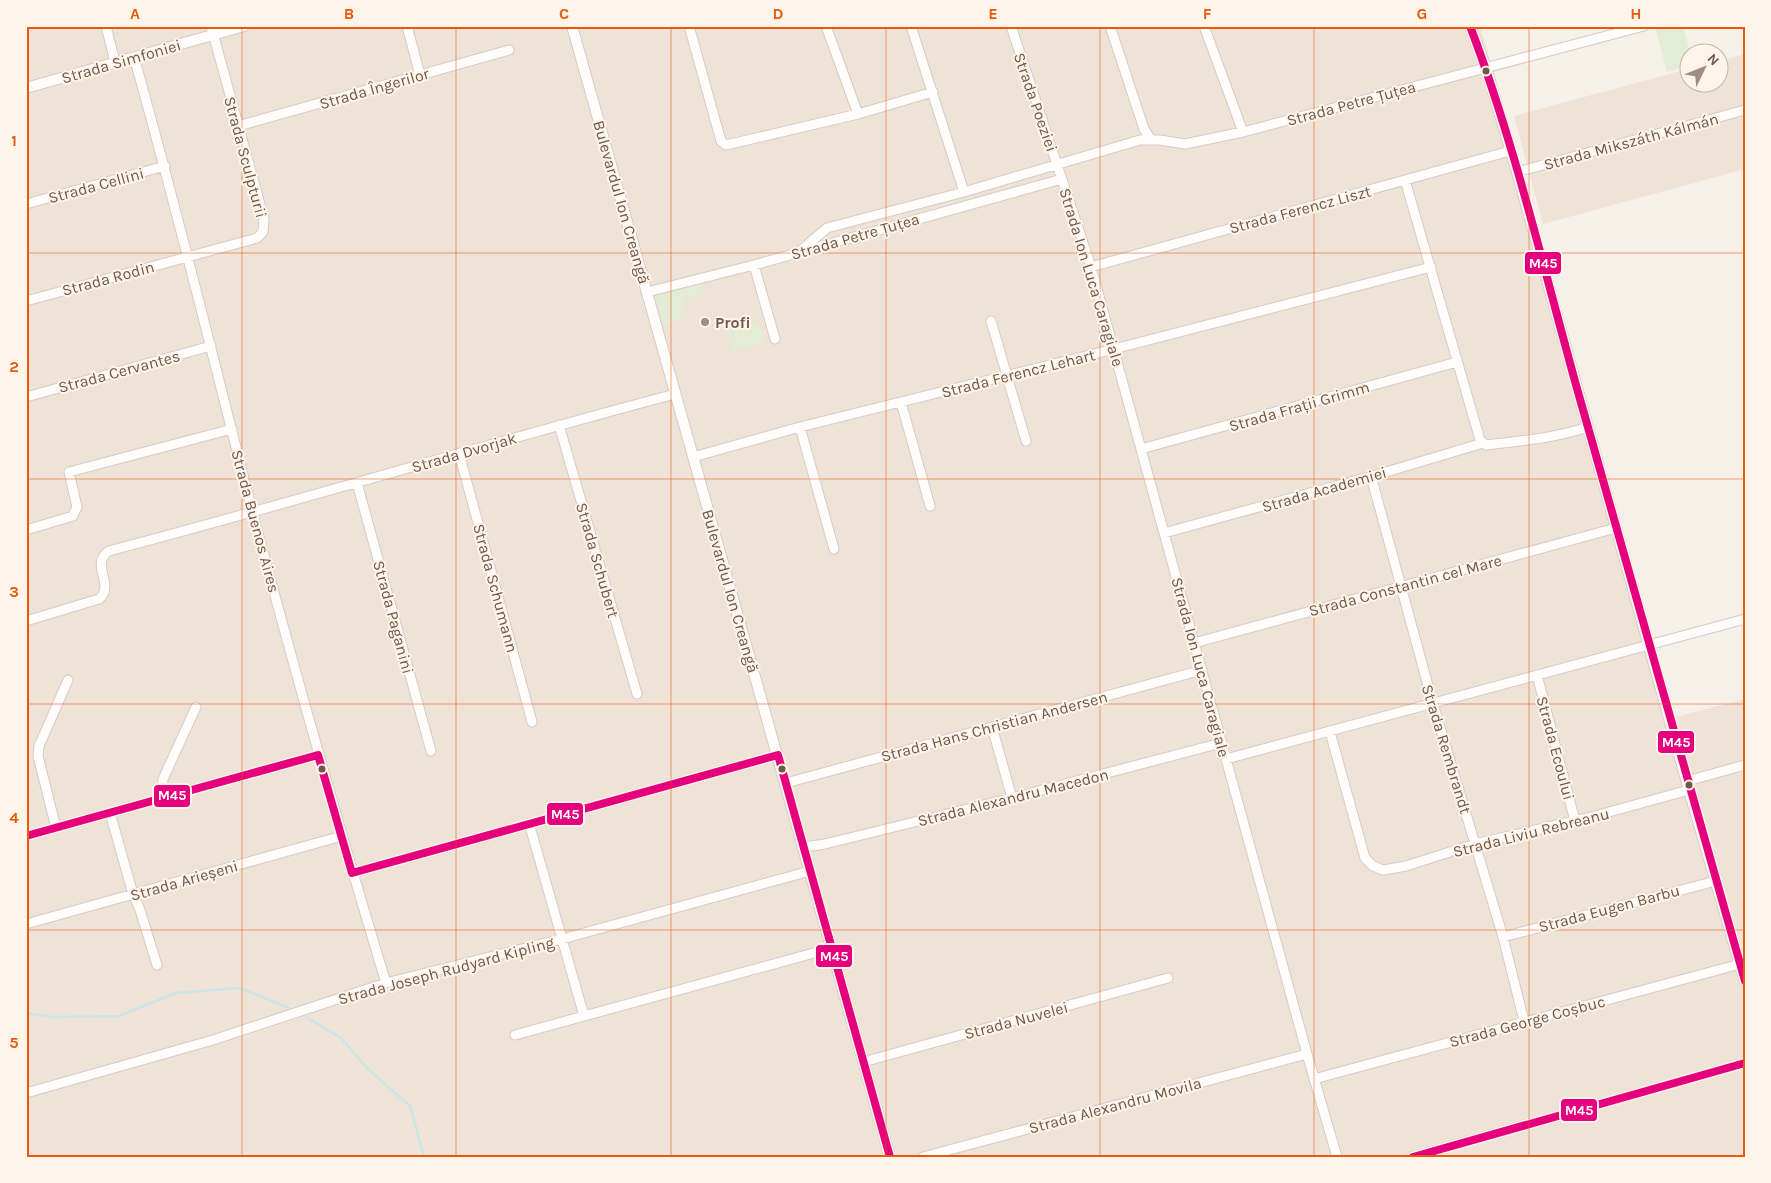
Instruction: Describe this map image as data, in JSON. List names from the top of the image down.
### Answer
{
  "streets": {
    "street": [
      "Strada Simfoniei",
      "Strada Îngerilor",
      "Strada Poeziei",
      "Strada Petre Țuțea",
      "Strada Mikszáth Kálmán",
      "Strada Sculpturii",
      "Strada Cellini",
      "Bulevardul Ion Creangă",
      "Strada Ferencz Liszt",
      "Strada Ion Luca Caragiale",
      "Strada Rodin",
      "Strada Cervantes",
      "Strada Ferencz Lehart",
      "Strada Frații Grimm",
      "Strada Dvorjak",
      "Strada Academiei",
      "Strada Buenos Aires",
      "Strada Schubert",
      "Strada Constantin cel Mare",
      "Strada Schumann",
      "Strada Paganini",
      "Strada Hans Christian Andersen",
      "Strada Ecoului",
      "Strada Rembrandt",
      "Strada Alexandru Macedon",
      "Strada Liviu Rebreanu",
      "Strada Arieșeni",
      "Strada Eugen Barbu",
      "Strada Joseph Rudyard Kipling",
      "Strada Nuvelei",
      "Strada George Coșbuc",
      "Strada Alexandru Movila"
    ]
  },
  "crossings": [
    ["Strada Simfoniei", "Strada Sculpturii"],
    ["Strada Simfoniei", "Strada Buenos Aires"],
    ["Strada Îngerilor", "Strada Sculpturii"],
    ["Strada Poeziei", "Strada Petre Țuțea"],
    ["Strada Poeziei", "Strada Ion Luca Caragiale"],
    ["Strada Petre Țuțea", "Bulevardul Ion Creangă"],
    ["Strada Petre Țuțea", "Strada Ion Luca Caragiale"],
    ["Strada Sculpturii", "Strada Rodin"],
    ["Strada Sculpturii", "Strada Buenos Aires"],
    ["Strada Cellini", "Strada Buenos Aires"],
    ["Bulevardul Ion Creangă", "Strada Ferencz Lehart"],
    ["Bulevardul Ion Creangă", "Strada Dvorjak"],
    ["Bulevardul Ion Creangă", "Strada Hans Christian Andersen"],
    ["Bulevardul Ion Creangă", "Strada Alexandru Macedon"],
    ["Bulevardul Ion Creangă", "Strada Joseph Rudyard Kipling"],
    ["Bulevardul Ion Creangă", "Strada Nuvelei"],
    ["Strada Ferencz Liszt", "Strada Ion Luca Caragiale"],
    ["Strada Ion Luca Caragiale", "Strada Ferencz Lehart"],
    ["Strada Ion Luca Caragiale", "Strada Frații Grimm"],
    ["Strada Ion Luca Caragiale", "Strada Academiei"],
    ["Strada Ion Luca Caragiale", "Strada Constantin cel Mare"],
    ["Strada Ion Luca Caragiale", "Strada Hans Christian Andersen"],
    ["Strada Ion Luca Caragiale", "Strada Alexandru Macedon"],
    ["Strada Ion Luca Caragiale", "Strada George Coșbuc"],
    ["Strada Ion Luca Caragiale", "Strada Alexandru Movila"],
    ["Strada Rodin", "Strada Buenos Aires"],
    ["Strada Cervantes", "Strada Buenos Aires"],
    ["Strada Dvorjak", "Strada Buenos Aires"],
    ["Strada Dvorjak", "Strada Schubert"],
    ["Strada Dvorjak", "Strada Schumann"],
    ["Strada Dvorjak", "Strada Paganini"],
    ["Strada Academiei", "Strada Rembrandt"],
    ["Strada Buenos Aires", "Strada Arieșeni"],
    ["Strada Buenos Aires", "Strada Joseph Rudyard Kipling"],
    ["Strada Constantin cel Mare", "Strada Rembrandt"],
    ["Strada Ecoului", "Strada Liviu Rebreanu"],
    ["Strada Rembrandt", "Strada Liviu Rebreanu"],
    ["Strada Rembrandt", "Strada Eugen Barbu"],
    ["Strada Rembrandt", "Strada George Coșbuc"]
  ],
  "places": ["Profi"],
  "lines": ["transit line M45"],
  "north": "top right",
  "grid": {
    "columns": [
      "A",
      "B",
      "C",
      "D",
      "E",
      "F",
      "G",
      "H"
    ],
    "rows": [
      "1",
      "2",
      "3",
      "4",
      "5"
    ]
  }
}
